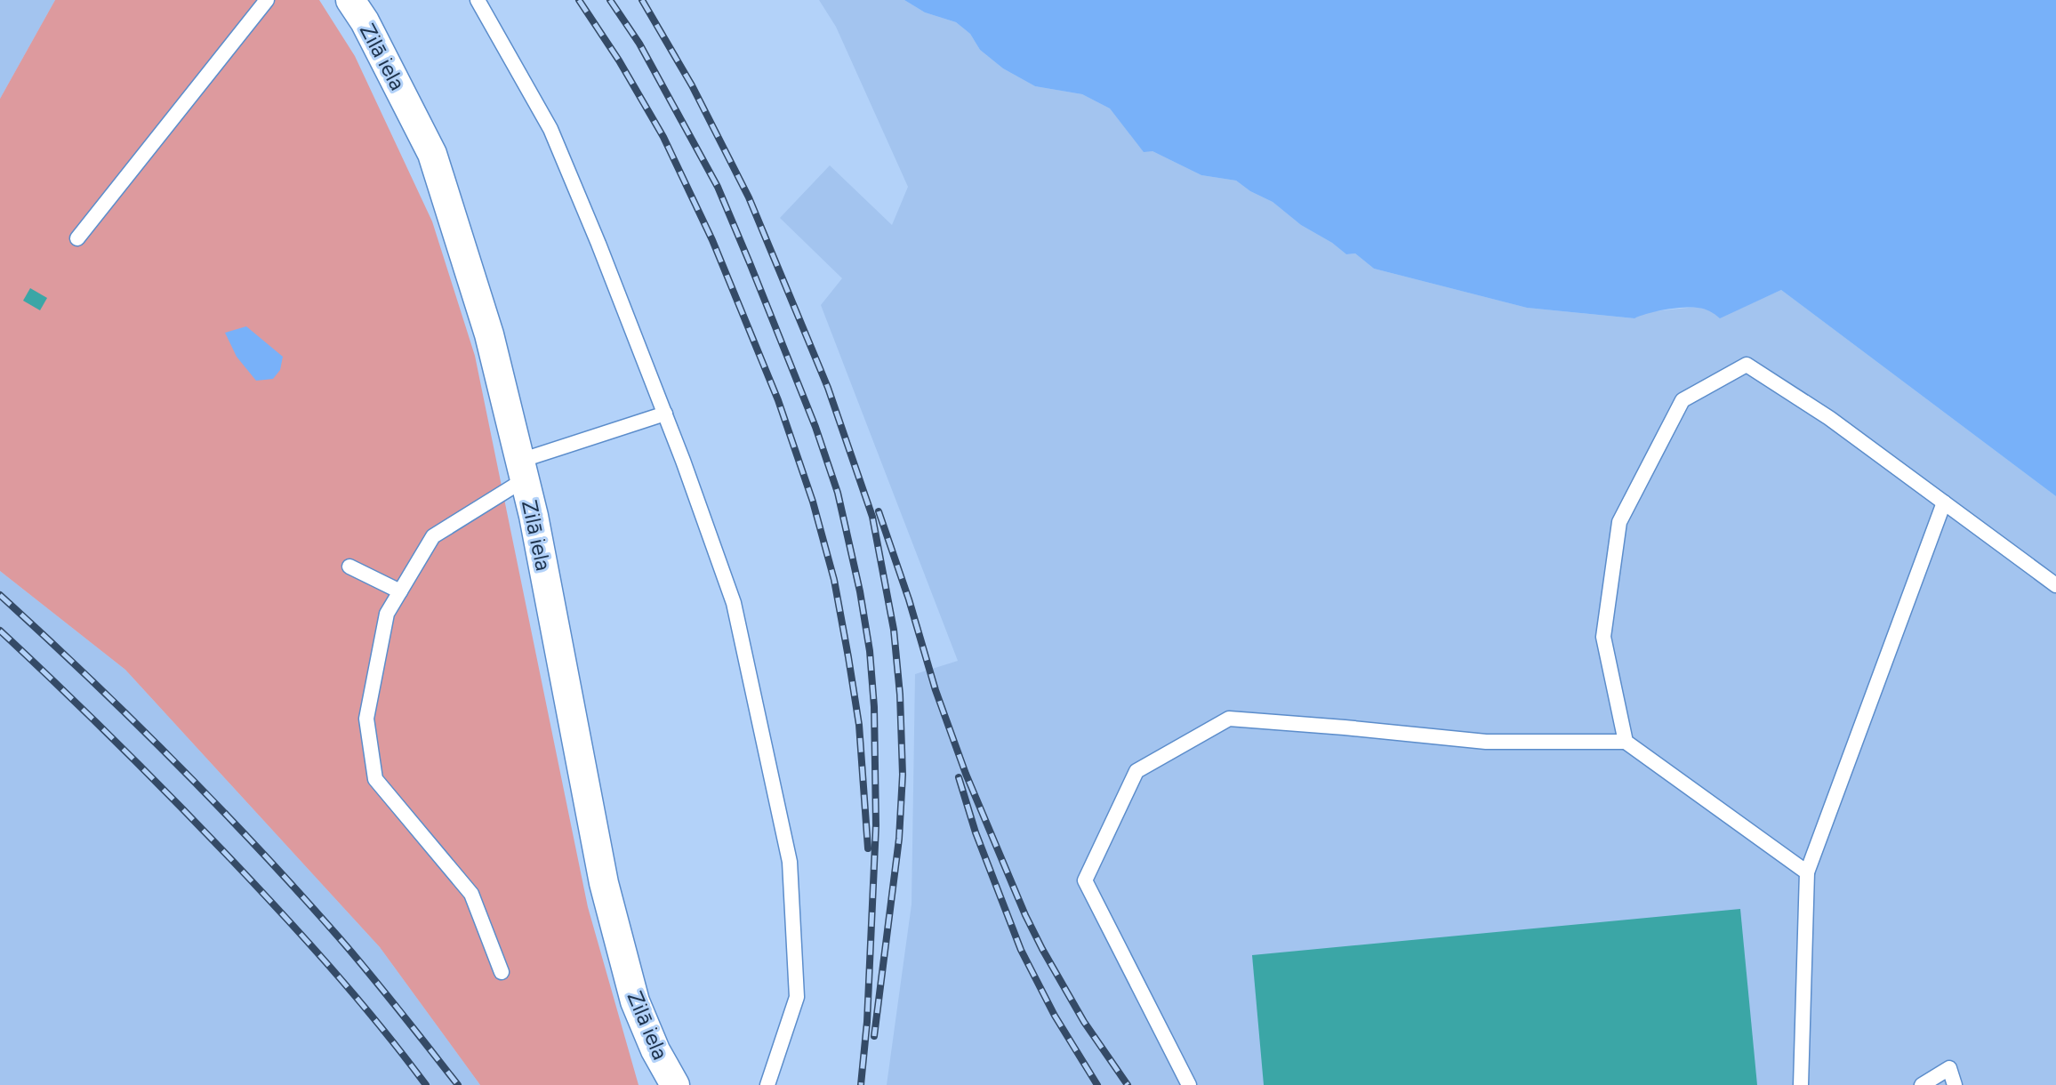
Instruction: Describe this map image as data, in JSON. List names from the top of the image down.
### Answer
{
  "streets": {
    "street": ["Zilā iela"]
  }
}
